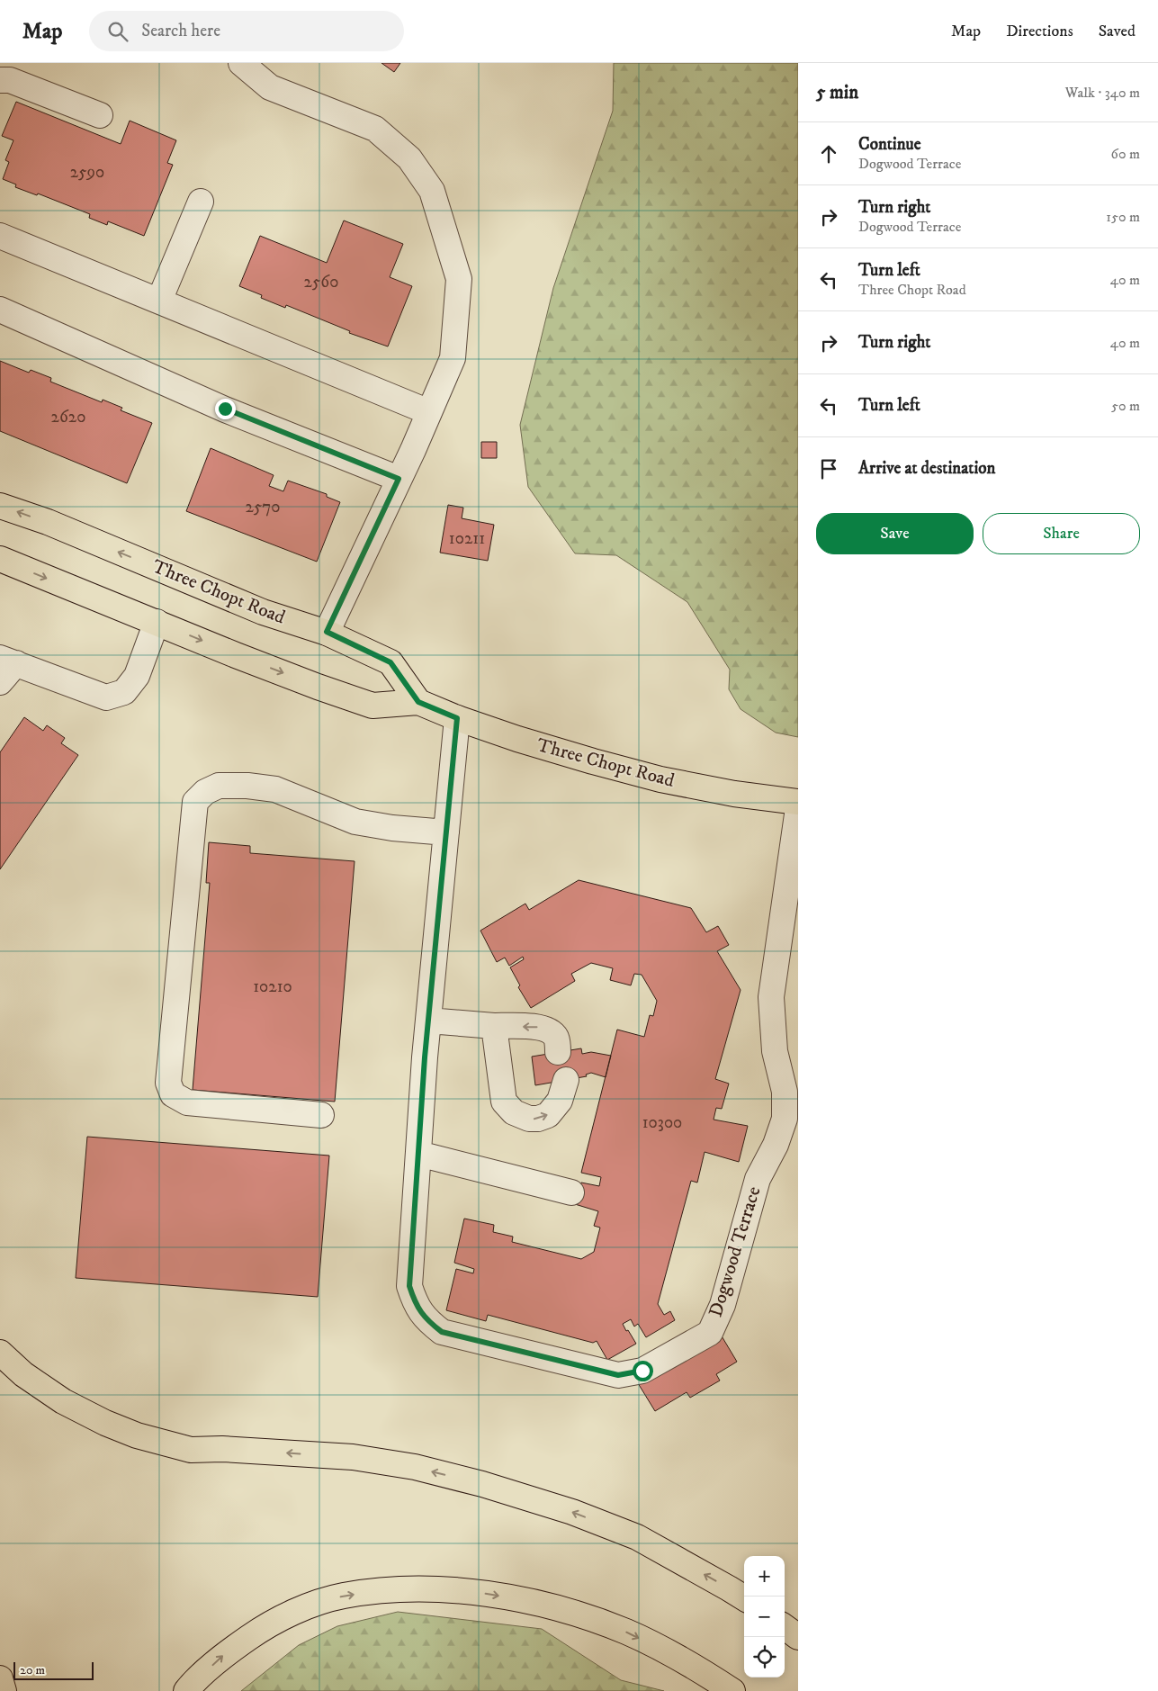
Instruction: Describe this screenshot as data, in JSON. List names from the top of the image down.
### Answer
{
  "streets": {
    "main road": ["Three Chopt Road"],
    "street": ["Dogwood Terrace"]
  },
  "crossings": [
    ["Three Chopt Road", "Dogwood Terrace"]
  ],
  "house_numbers": [
    "2590",
    "2560",
    "2620",
    "2570",
    "10211",
    "10210",
    "10300"
  ],
  "scale_bar": "20 m",
  "page": {
    "header": "Map",
    "search": "Search here",
    "nav": ["Map", "Directions", "Saved"],
    "heading": ["5 min", "Walk · 340 m"],
    "list": [
      ["Continue", "Dogwood Terrace", "60 m"],
      ["Turn right", "Dogwood Terrace", "150 m"],
      ["Turn left", "Three Chopt Road", "40 m"],
      ["Turn right", "40 m"],
      ["Turn left", "50 m"],
      "Arrive at destination"
    ],
    "buttons": ["Save", "Share"],
    "map_buttons": ["+", "−"],
    "scale": "20 m"
  }
}
